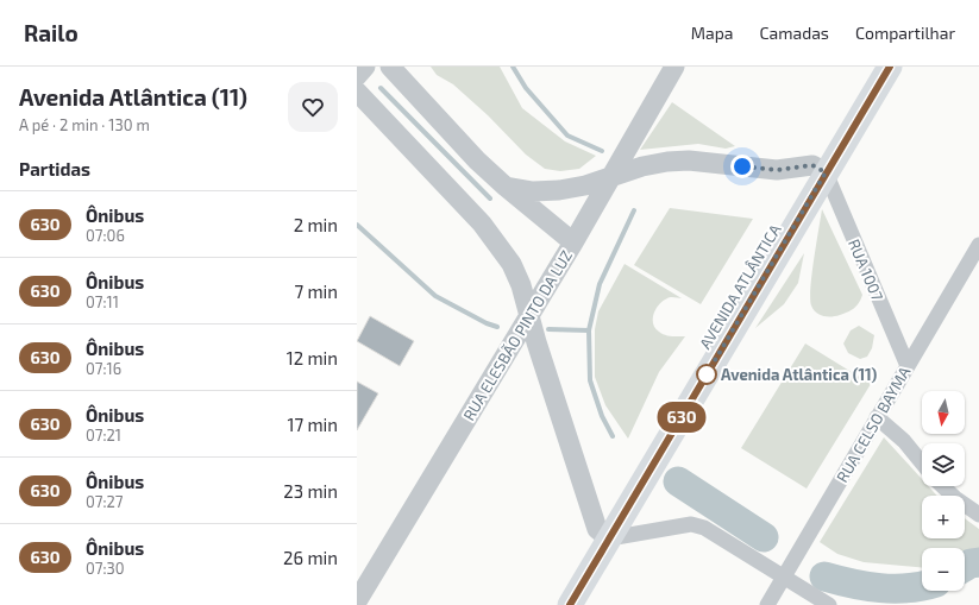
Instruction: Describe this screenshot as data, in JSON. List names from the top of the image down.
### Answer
{
  "streets": {
    "main road": ["AVENIDA ATLÂNTICA"],
    "street": ["RUA 1007", "RUA ELESBÃO PINTO DA LUZ", "RUA CELSO BAYMA"]
  },
  "crossings": [
    ["RUA 1007", "AVENIDA ATLÂNTICA"],
    ["RUA 1007", "RUA CELSO BAYMA"]
  ],
  "places": ["Avenida Atlântica (11)"],
  "lines": ["bus line 630"],
  "north": "bottom",
  "page": {
    "header": "Railo",
    "nav": ["Mapa", "Camadas", "Compartilhar"],
    "heading": [
      ["Avenida Atlântica (11)", "A pé · 2 min · 130 m"],
      "Partidas"
    ],
    "on_map": "630",
    "list": [
      {
        "mark": "630",
        "name": "Ônibus",
        "note": "07:06",
        "value": "2 min"
      },
      {
        "mark": "630",
        "name": "Ônibus",
        "note": "07:11",
        "value": "7 min"
      },
      {
        "mark": "630",
        "name": "Ônibus",
        "note": "07:16",
        "value": "12 min"
      },
      {
        "mark": "630",
        "name": "Ônibus",
        "note": "07:21",
        "value": "17 min"
      },
      {
        "mark": "630",
        "name": "Ônibus",
        "note": "07:27",
        "value": "23 min"
      },
      {
        "mark": "630",
        "name": "Ônibus",
        "note": "07:30",
        "value": "26 min"
      }
    ],
    "map_buttons": ["+", "−"]
  }
}
